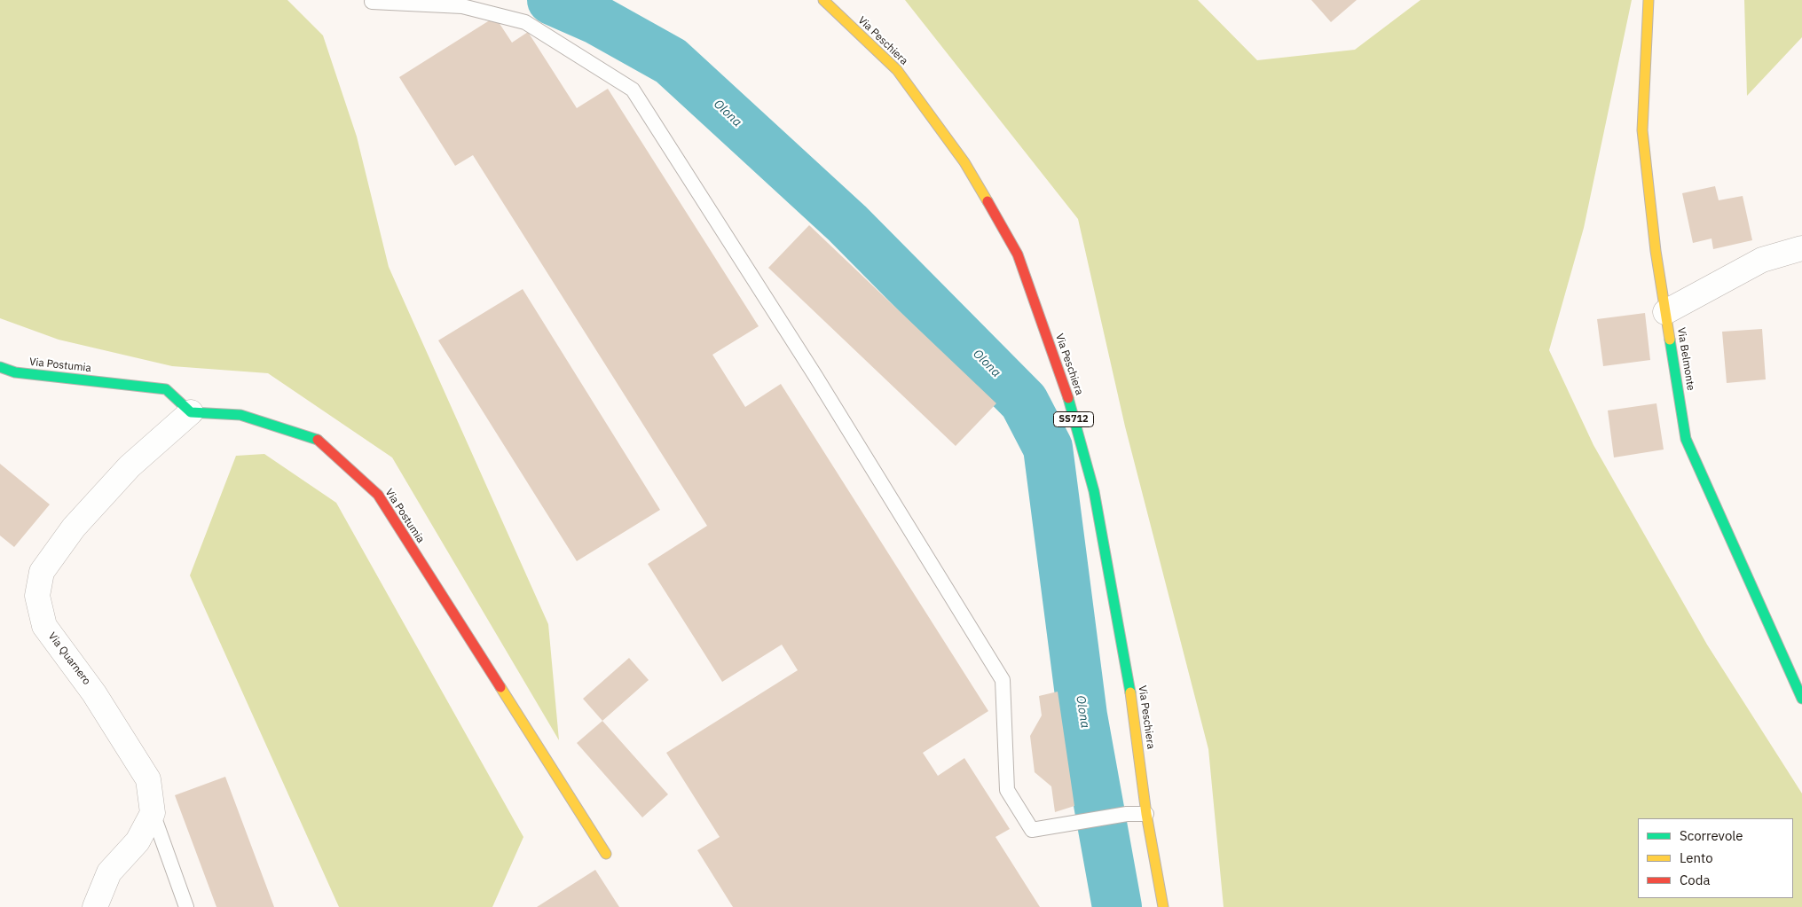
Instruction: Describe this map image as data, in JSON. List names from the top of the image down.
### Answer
{
  "streets": {
    "street": [
      "Via Peschiera",
      "Via Belmonte",
      "Via Postumia",
      "SS712",
      "Via Quarnero"
    ]
  },
  "crossings": [
    ["Via Postumia", "Via Quarnero"]
  ],
  "water": ["Olona"],
  "legend": ["Scorrevole", "Lento", "Coda"]
}
